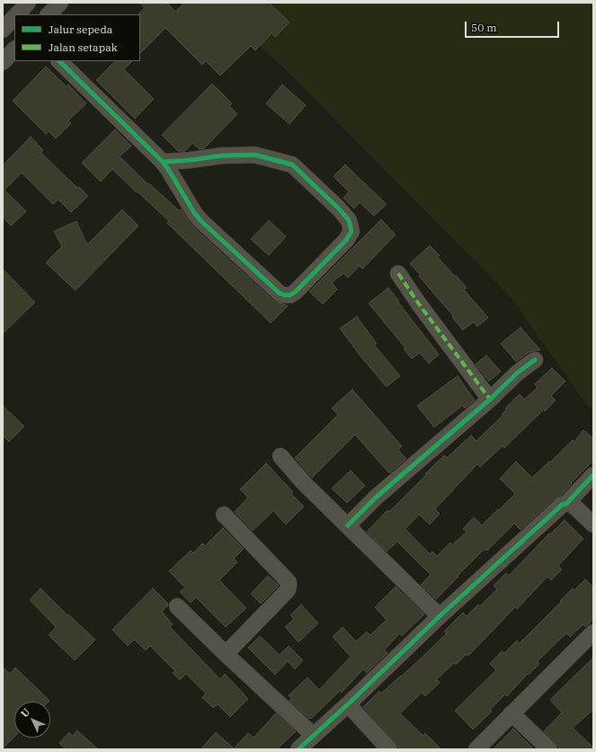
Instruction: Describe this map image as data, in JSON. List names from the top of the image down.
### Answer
{
  "legend": ["Jalur sepeda", "Jalan setapak"],
  "scale_bar": "50 m",
  "north": "top left"
}
